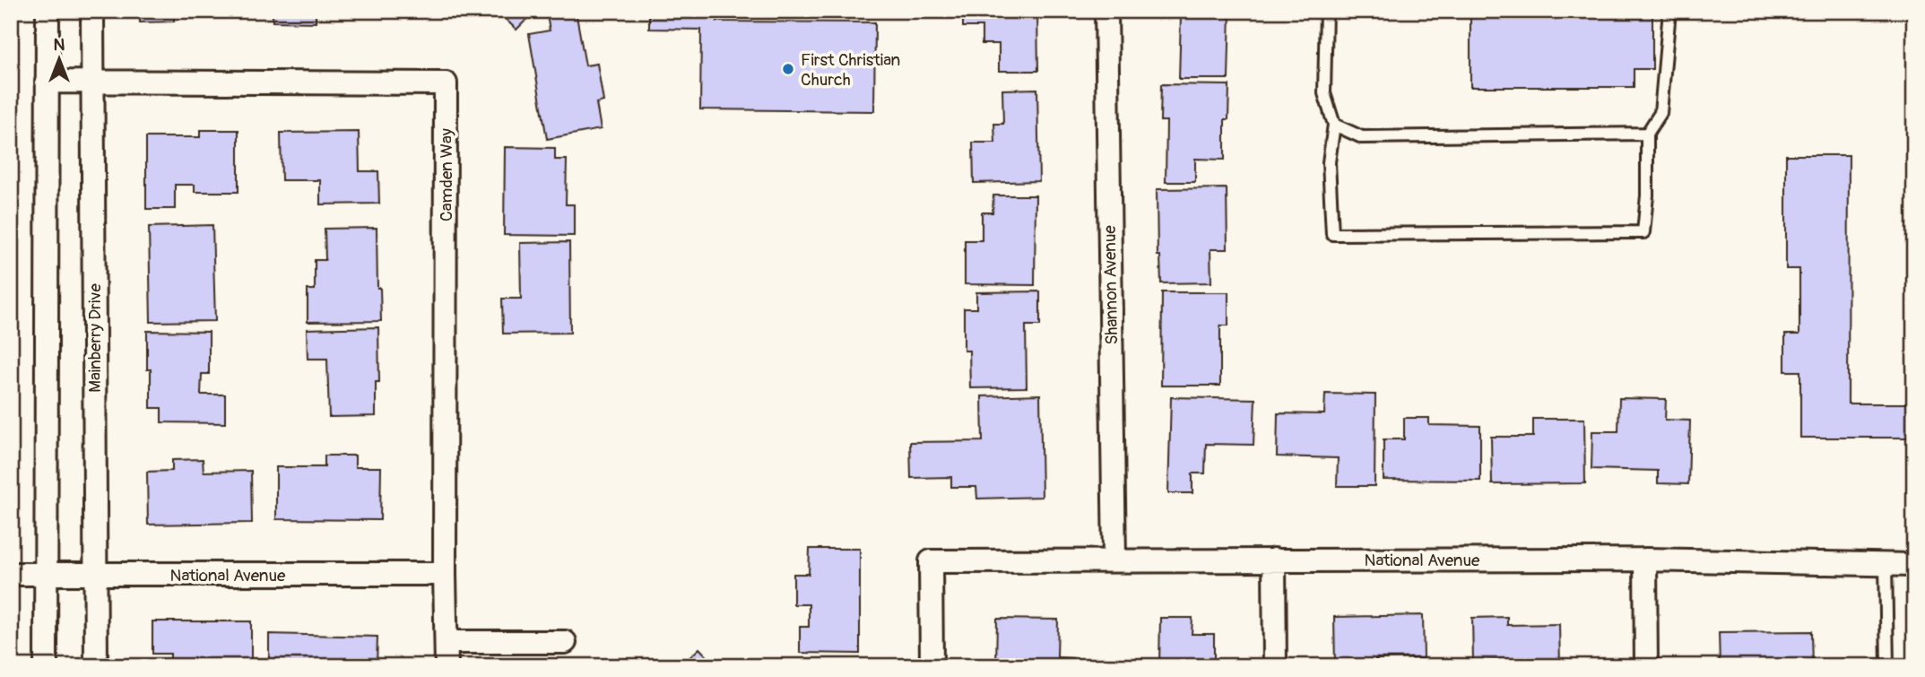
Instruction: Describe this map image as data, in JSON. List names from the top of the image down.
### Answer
{
  "streets": {
    "street": [
      "Camden Way",
      "Shannon Avenue",
      "Mainberry Drive",
      "National Avenue"
    ]
  },
  "crossings": [
    ["Camden Way", "Mainberry Drive"],
    ["Camden Way", "National Avenue"],
    ["Shannon Avenue", "National Avenue"],
    ["Mainberry Drive", "National Avenue"]
  ],
  "places": ["First Christian Church"],
  "north": "top"
}
